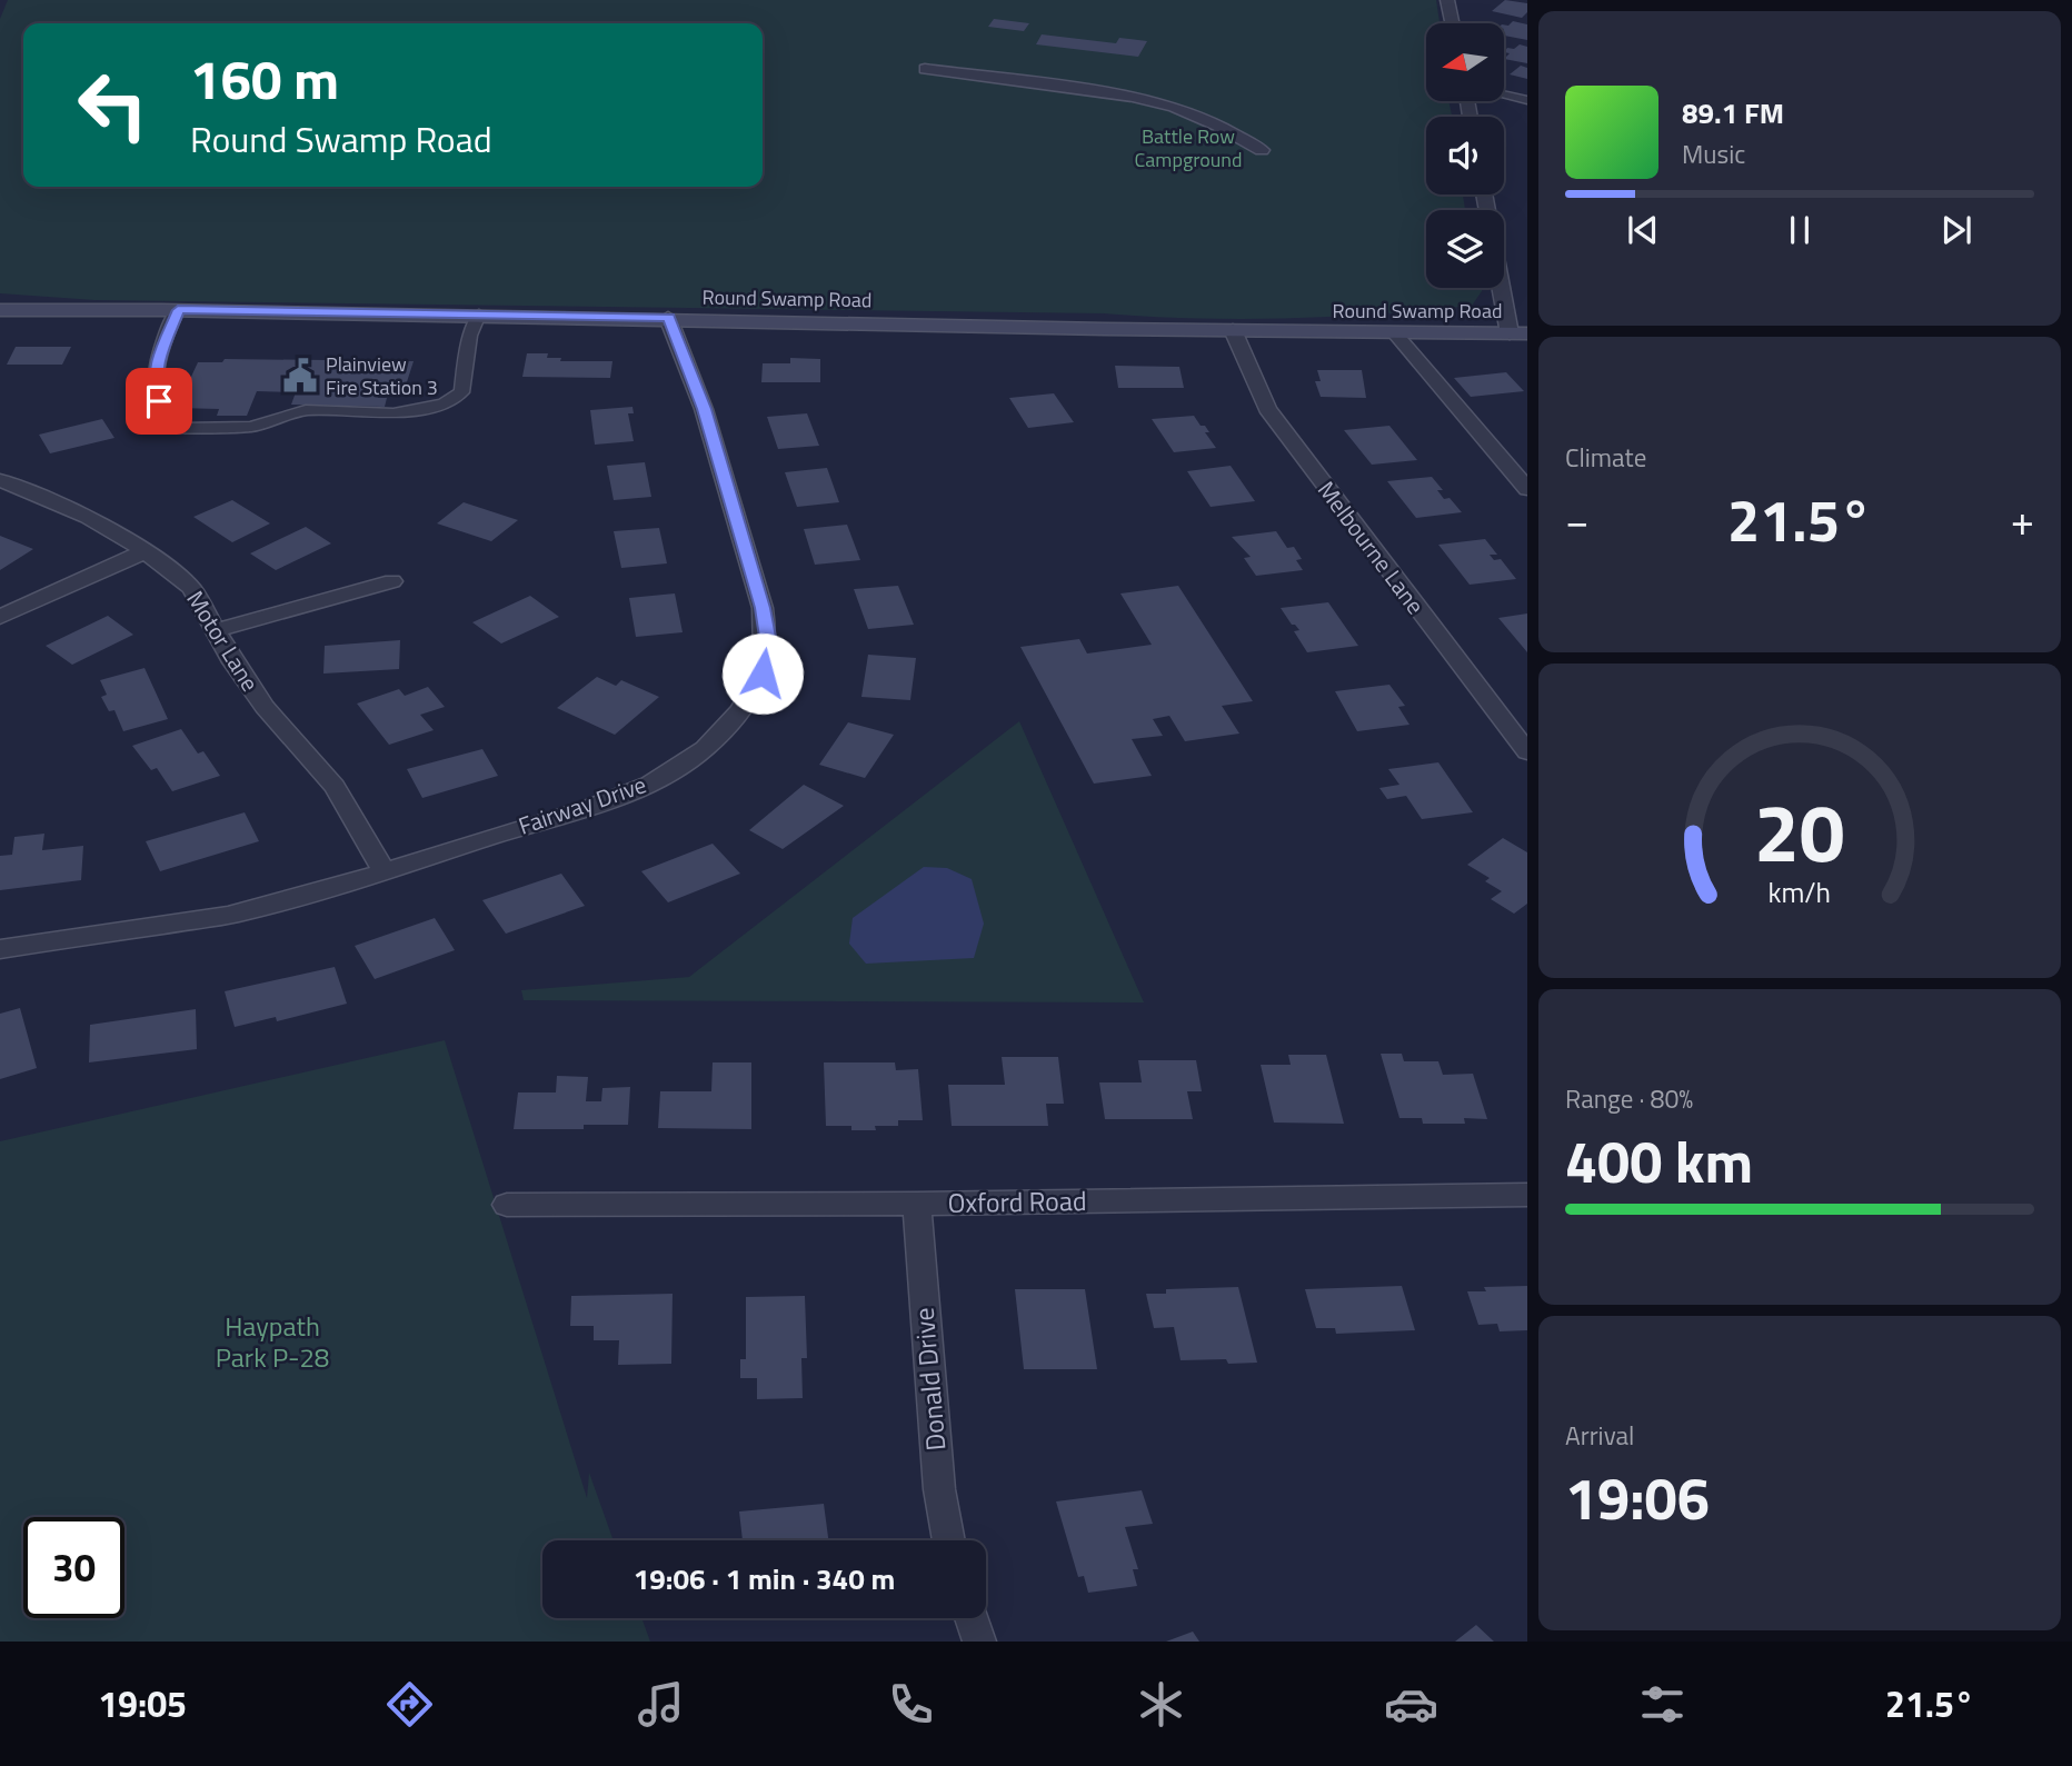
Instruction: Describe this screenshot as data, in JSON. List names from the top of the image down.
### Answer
{
  "streets": {
    "main road": ["Round Swamp Road"],
    "street": [
      "Melbourne Lane",
      "Motor Lane",
      "Fairway Drive",
      "Oxford Road",
      "Donald Drive"
    ]
  },
  "crossings": [
    ["Round Swamp Road", "Melbourne Lane"],
    ["Round Swamp Road", "Fairway Drive"],
    ["Motor Lane", "Fairway Drive"],
    ["Oxford Road", "Donald Drive"]
  ],
  "parks": ["Battle Row Campground", "Haypath Park P-28"],
  "places": {
    "public building": ["Plainview Fire Station 3"]
  },
  "north": "left",
  "page": {
    "turn": ["160 m", "Round Swamp Road"],
    "song": ["89.1 FM", "Music"],
    "tile": [
      "Climate",
      ["Range · 80%", "400 km"],
      ["Arrival", "19:06"]
    ],
    "heat": ["−", "21.5°", "+"],
    "limit": "30",
    "trip": "19:06 · 1 min · 340 m",
    "tabs": ["19:05", "21.5°"],
    "gauge": ["20", "km/h"]
  }
}
